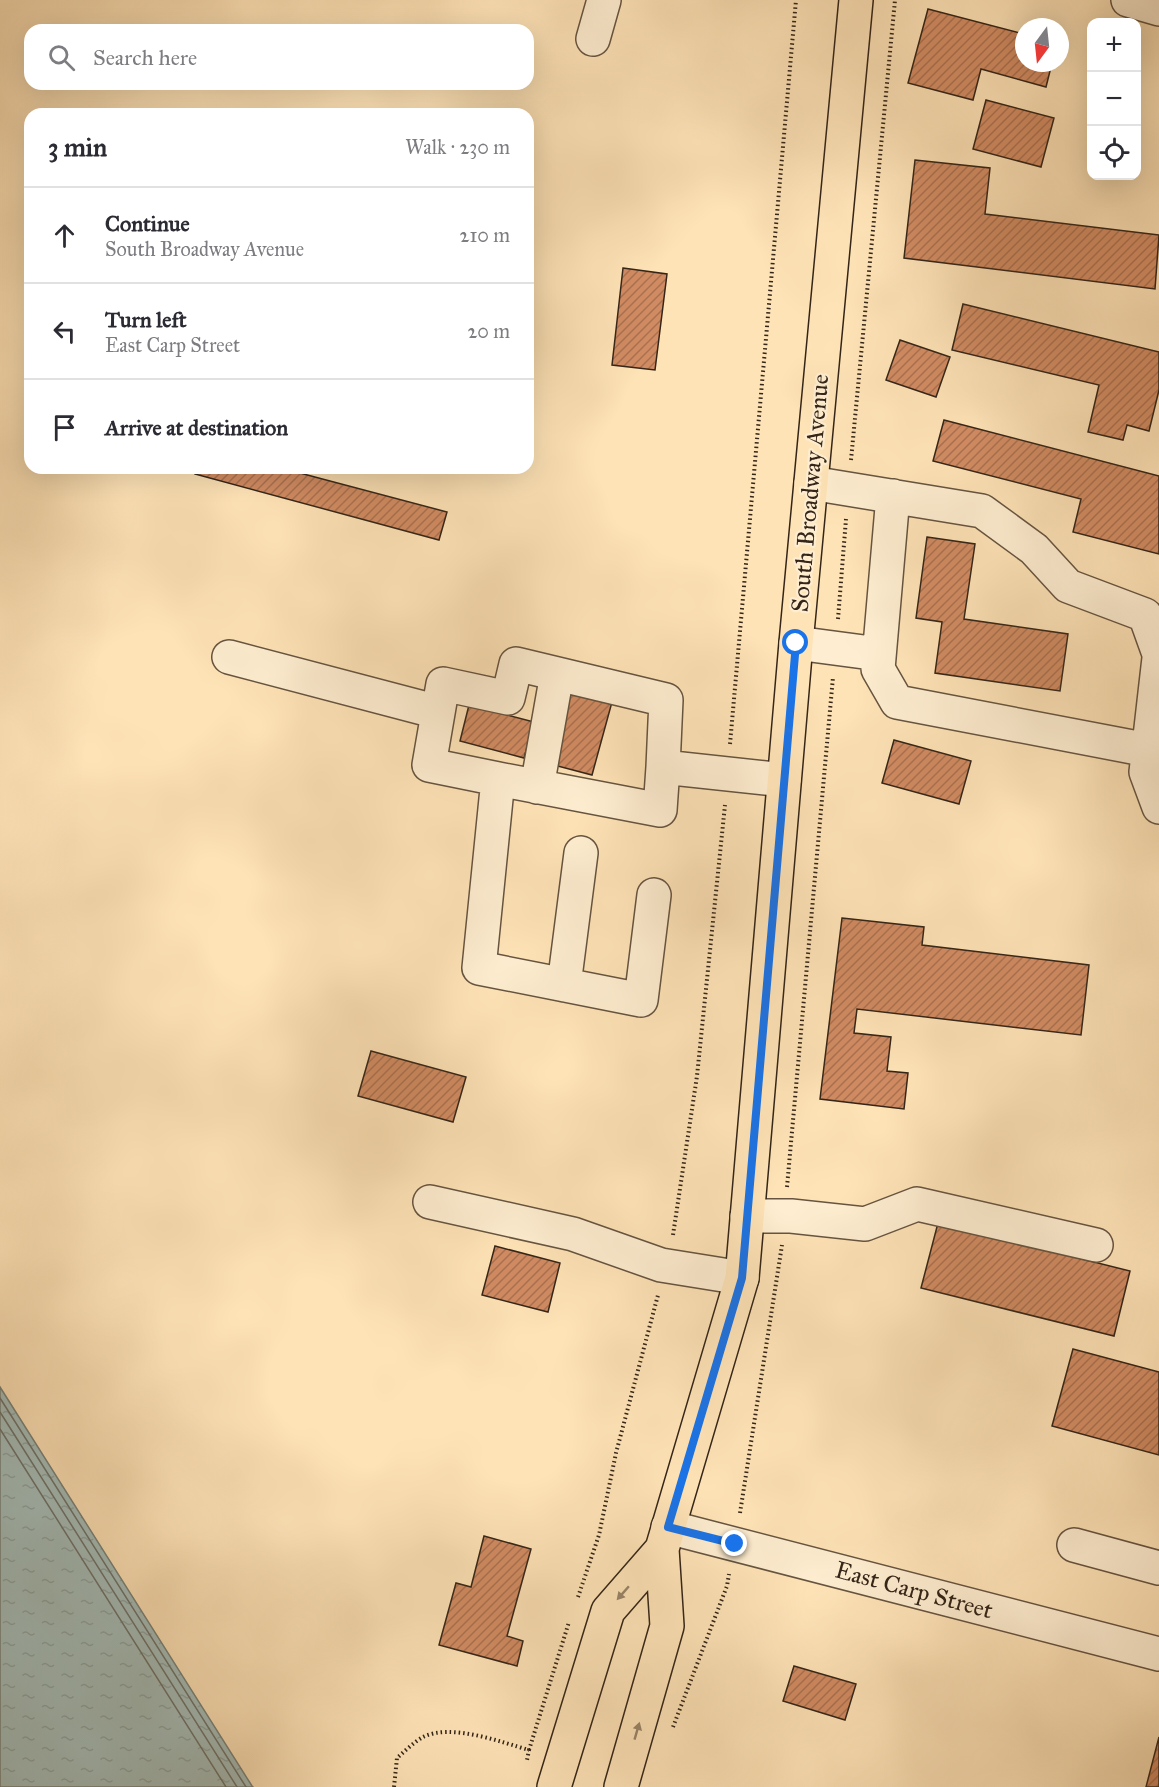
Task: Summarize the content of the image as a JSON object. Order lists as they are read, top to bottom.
{
  "streets": {
    "main road": ["South Broadway Avenue"],
    "street": ["East Carp Street"]
  },
  "crossings": [
    ["South Broadway Avenue", "East Carp Street"]
  ],
  "north": "bottom",
  "page": {
    "map_buttons": ["+", "−"],
    "search": "Search here",
    "heading": ["3 min", "Walk · 230 m"],
    "list": [
      ["Continue", "South Broadway Avenue", "210 m"],
      ["Turn left", "East Carp Street", "20 m"],
      "Arrive at destination"
    ]
  }
}
